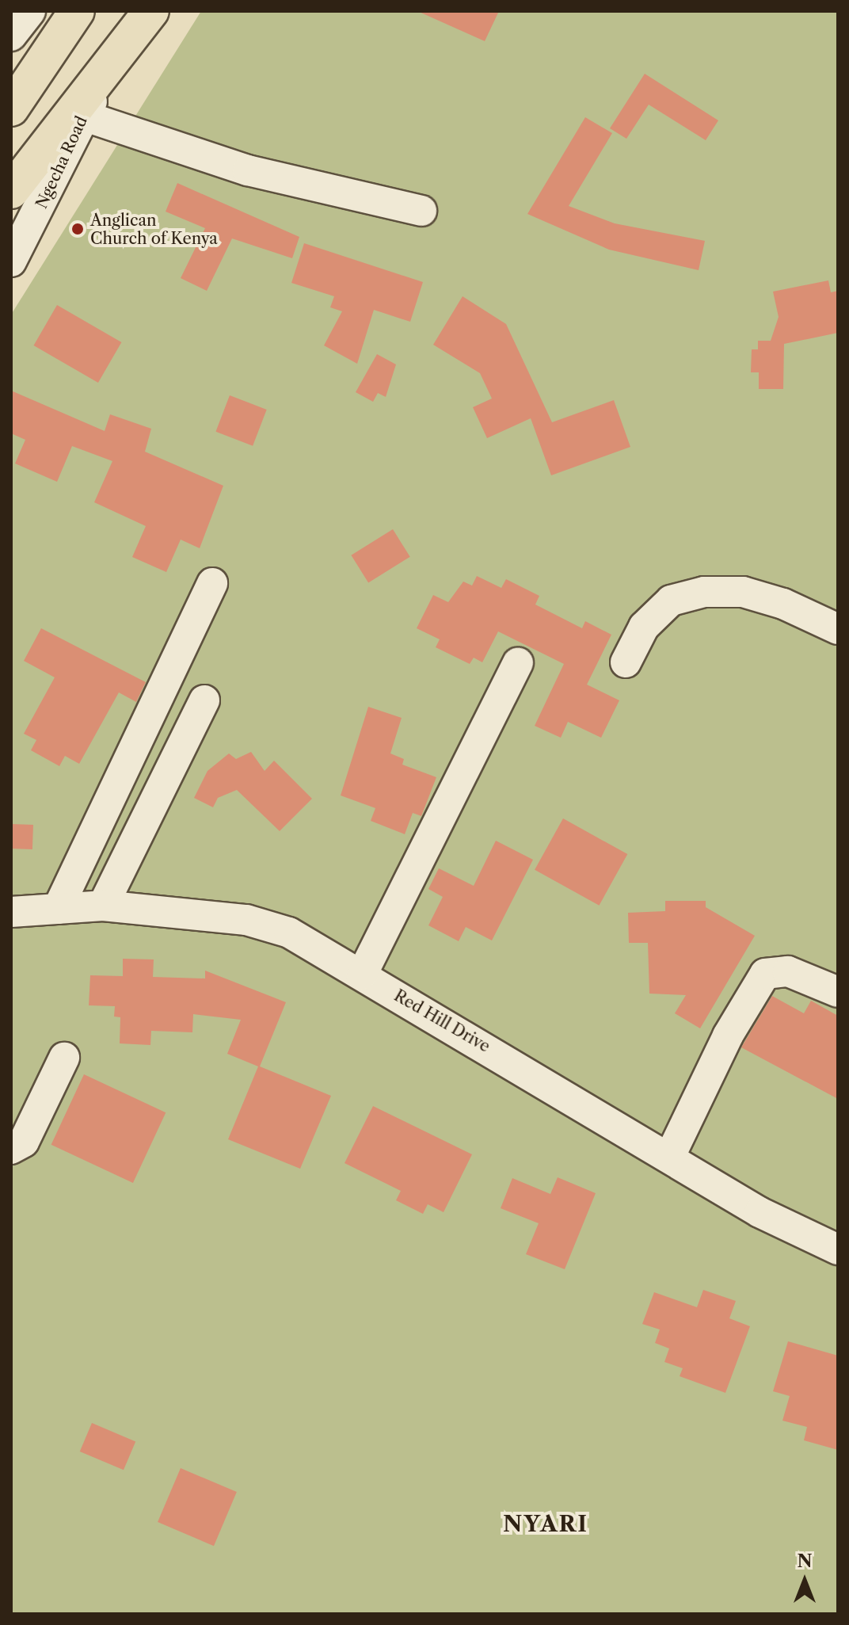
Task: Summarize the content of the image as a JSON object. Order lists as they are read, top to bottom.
{
  "streets": {
    "street": ["Ngecha Road", "Red Hill Drive"]
  },
  "districts": ["NYARI"],
  "places": ["Anglican Church of Kenya"],
  "north": "top"
}
